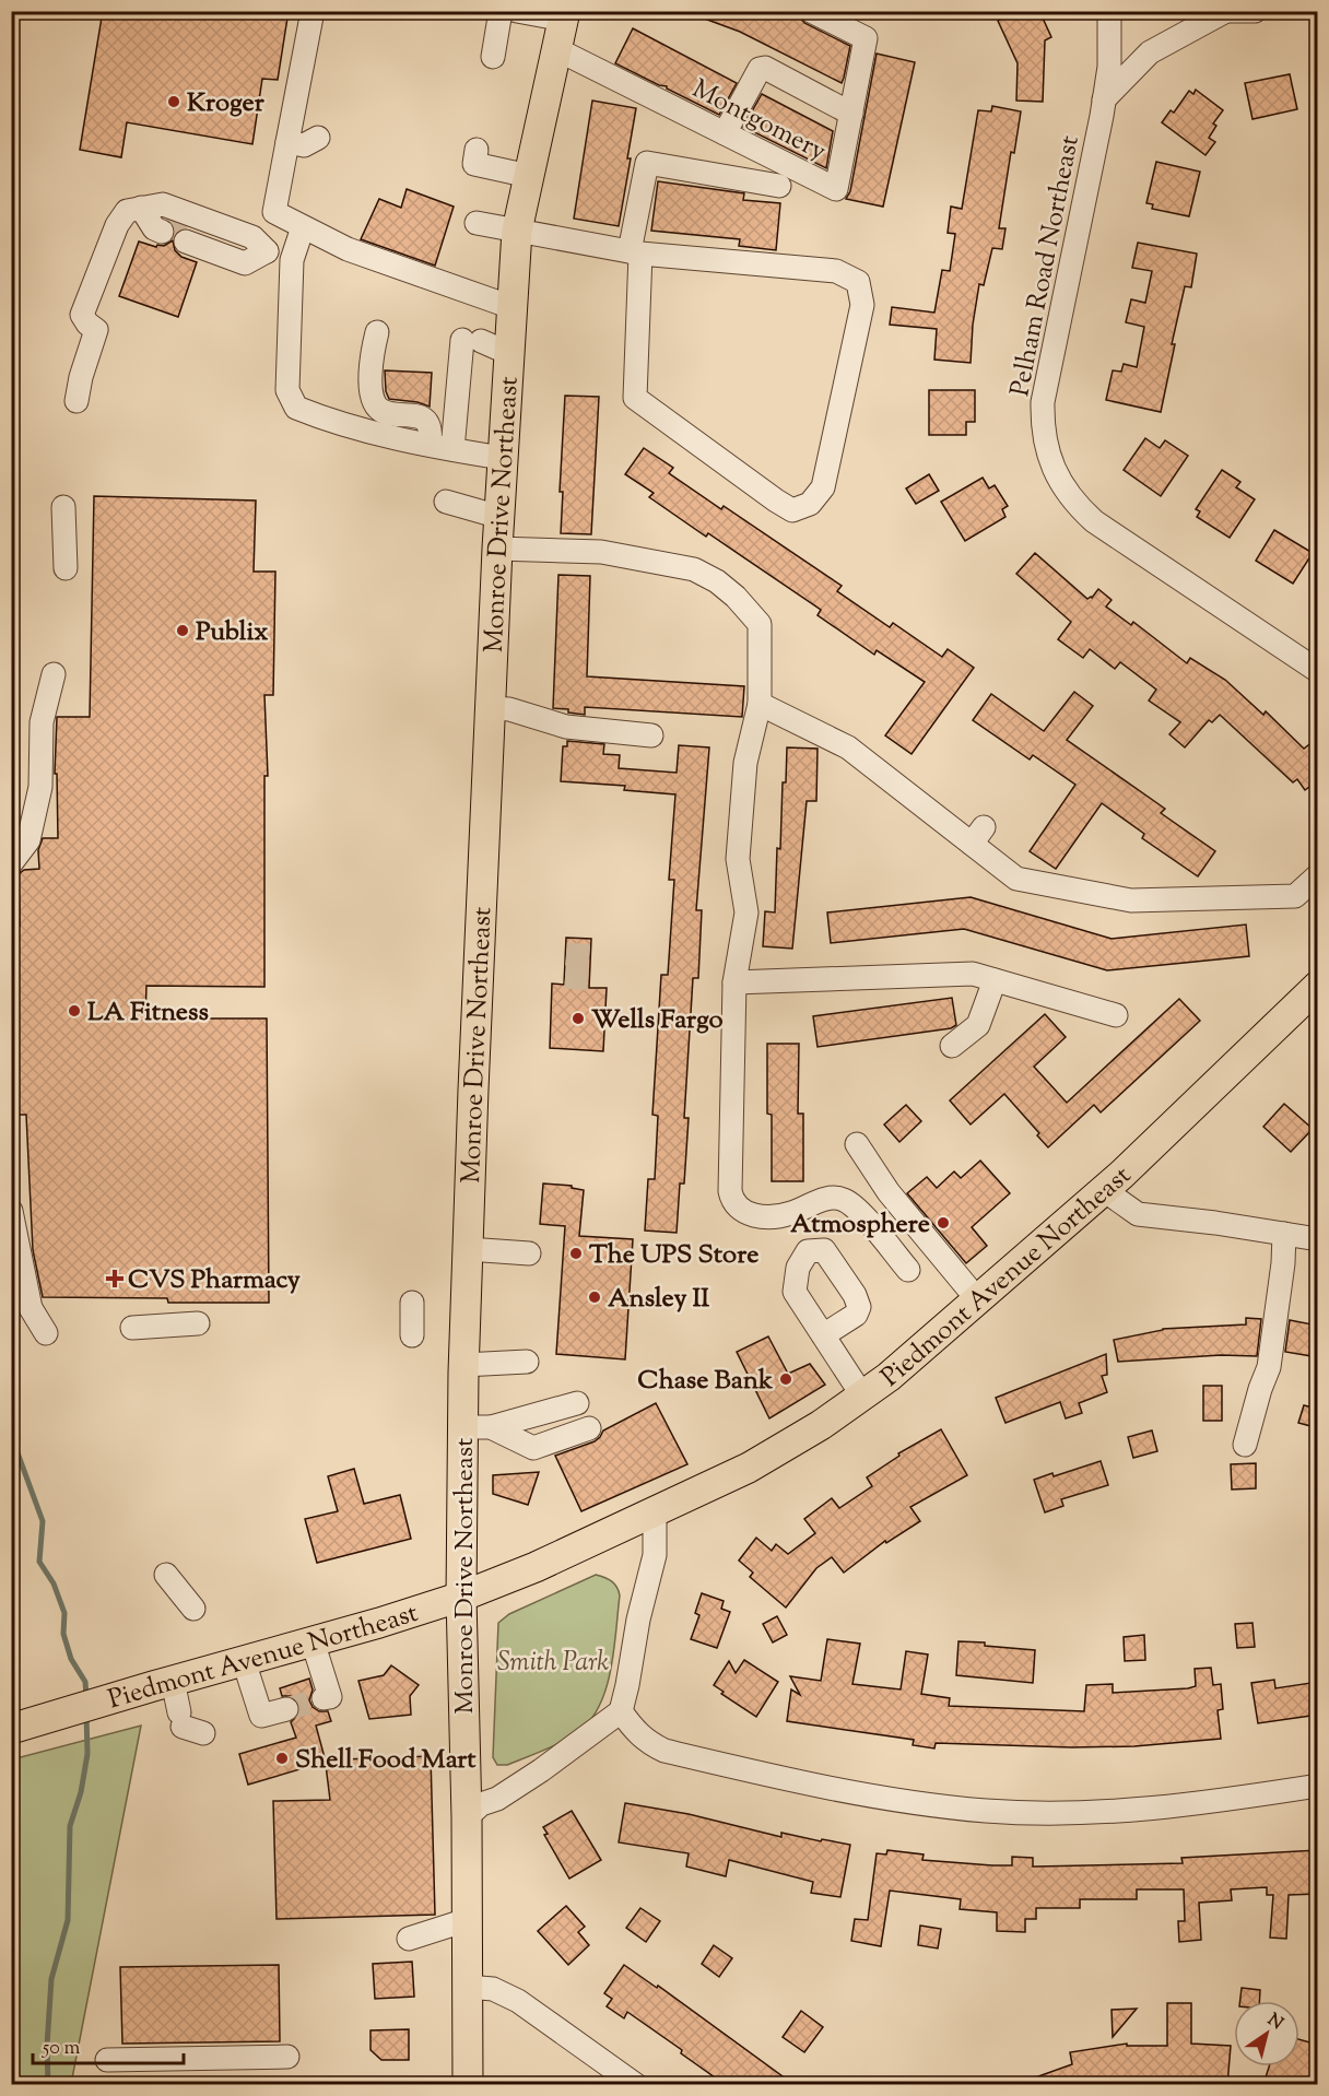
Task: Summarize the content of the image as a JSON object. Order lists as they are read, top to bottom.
{
  "streets": {
    "main road": ["Monroe Drive Northeast", "Piedmont Avenue Northeast"],
    "street": ["Montgomery", "Pelham Road Northeast"]
  },
  "crossings": [
    ["Montgomery", "Monroe Drive Northeast"],
    ["Monroe Drive Northeast", "Piedmont Avenue Northeast"]
  ],
  "parks": ["Smith Park"],
  "places": {
    "other": [
      "Kroger",
      "Publix",
      "LA Fitness",
      "Wells Fargo",
      "Atmosphere",
      "The UPS Store",
      "Ansley II",
      "Chase Bank",
      "Shell Food Mart"
    ],
    "health": ["CVS Pharmacy"]
  },
  "scale_bar": "50 m",
  "north": "top right"
}
